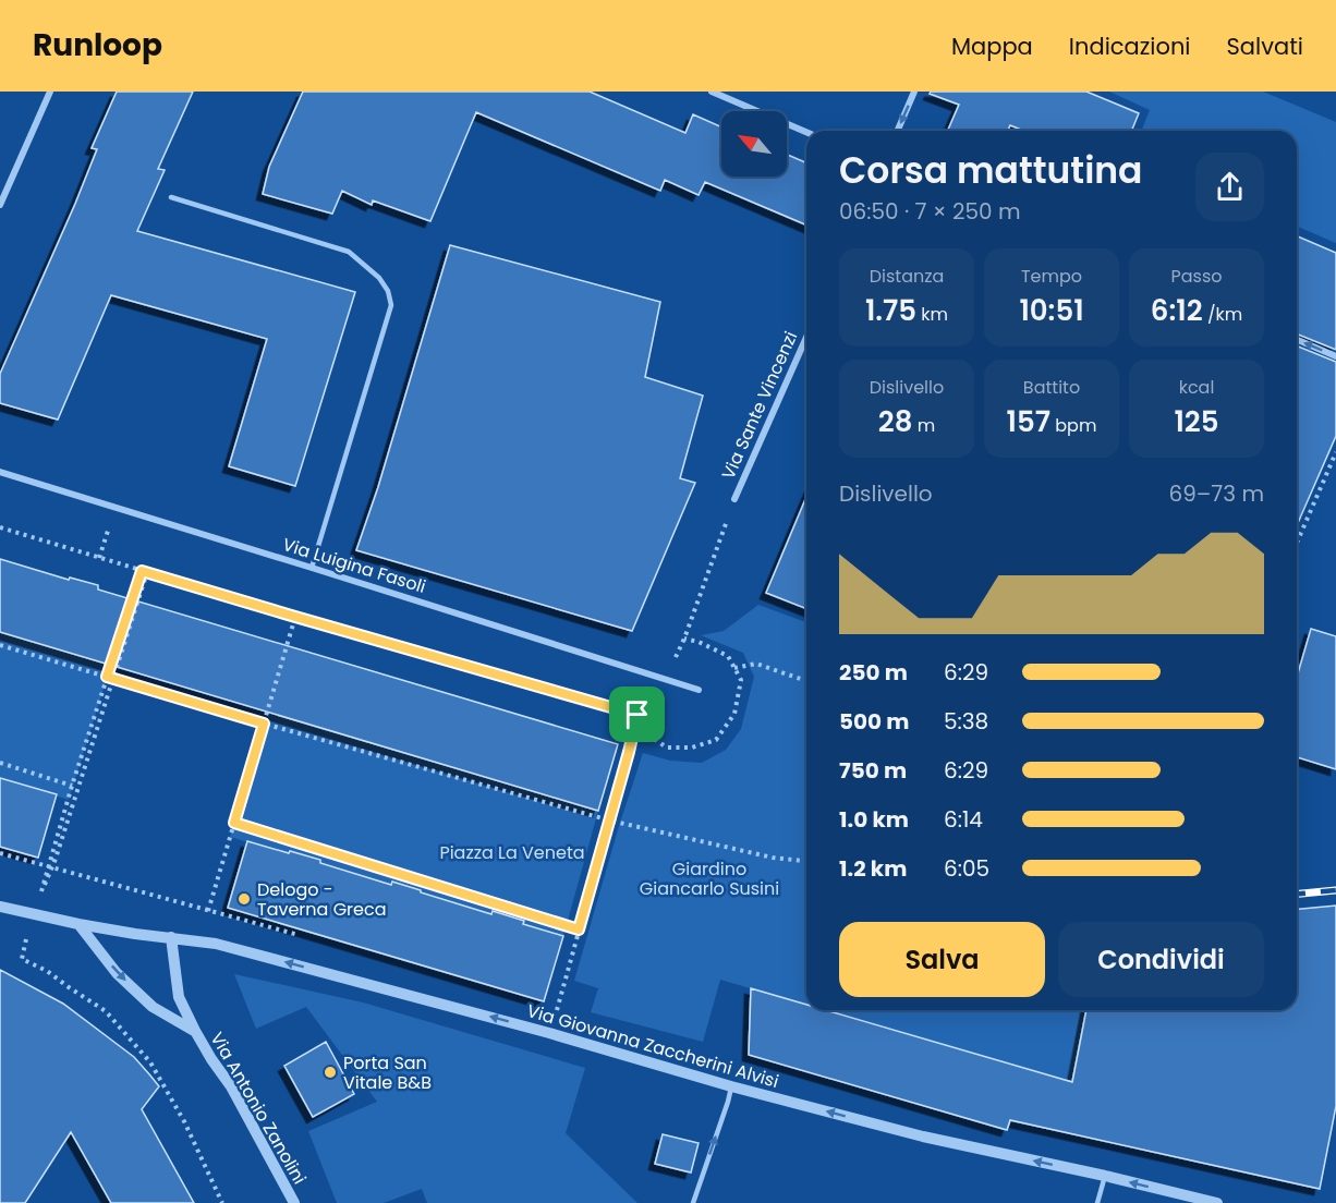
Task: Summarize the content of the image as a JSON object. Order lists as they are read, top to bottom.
{
  "streets": {
    "street": [
      "Via Sante Vincenzi",
      "Via Luigina Fasoli",
      "Via Giovanna Zaccherini Alvisi",
      "Via Antonio Zanolini"
    ]
  },
  "crossings": [
    ["Via Giovanna Zaccherini Alvisi", "Via Antonio Zanolini"]
  ],
  "one_way": ["Via Giovanna Zaccherini Alvisi"],
  "parks": ["Piazza La Veneta", "Giardino Giancarlo Susini"],
  "places": ["Delogo - Taverna Greca", "Porta San Vitale B&B"],
  "north": "top left",
  "page": {
    "header": "Runloop",
    "nav": ["Mappa", "Indicazioni", "Salvati"],
    "heading": ["Corsa mattutina", "06:50 · 7 × 250 m"],
    "stats": [
      ["Distanza", "1.75 km"],
      ["Tempo", "10:51"],
      ["Passo", "6:12 /km"],
      ["Dislivello", "28 m"],
      ["Battito", "157 bpm"],
      ["kcal", "125"]
    ],
    "chart": ["Dislivello", "69–73 m"],
    "list": [
      {
        "name": "250 m",
        "note": "6:29"
      },
      {
        "name": "500 m",
        "note": "5:38"
      },
      {
        "name": "750 m",
        "note": "6:29"
      },
      {
        "name": "1.0 km",
        "note": "6:14"
      },
      {
        "name": "1.2 km",
        "note": "6:05"
      }
    ],
    "buttons": ["Salva", "Condividi"]
  }
}
